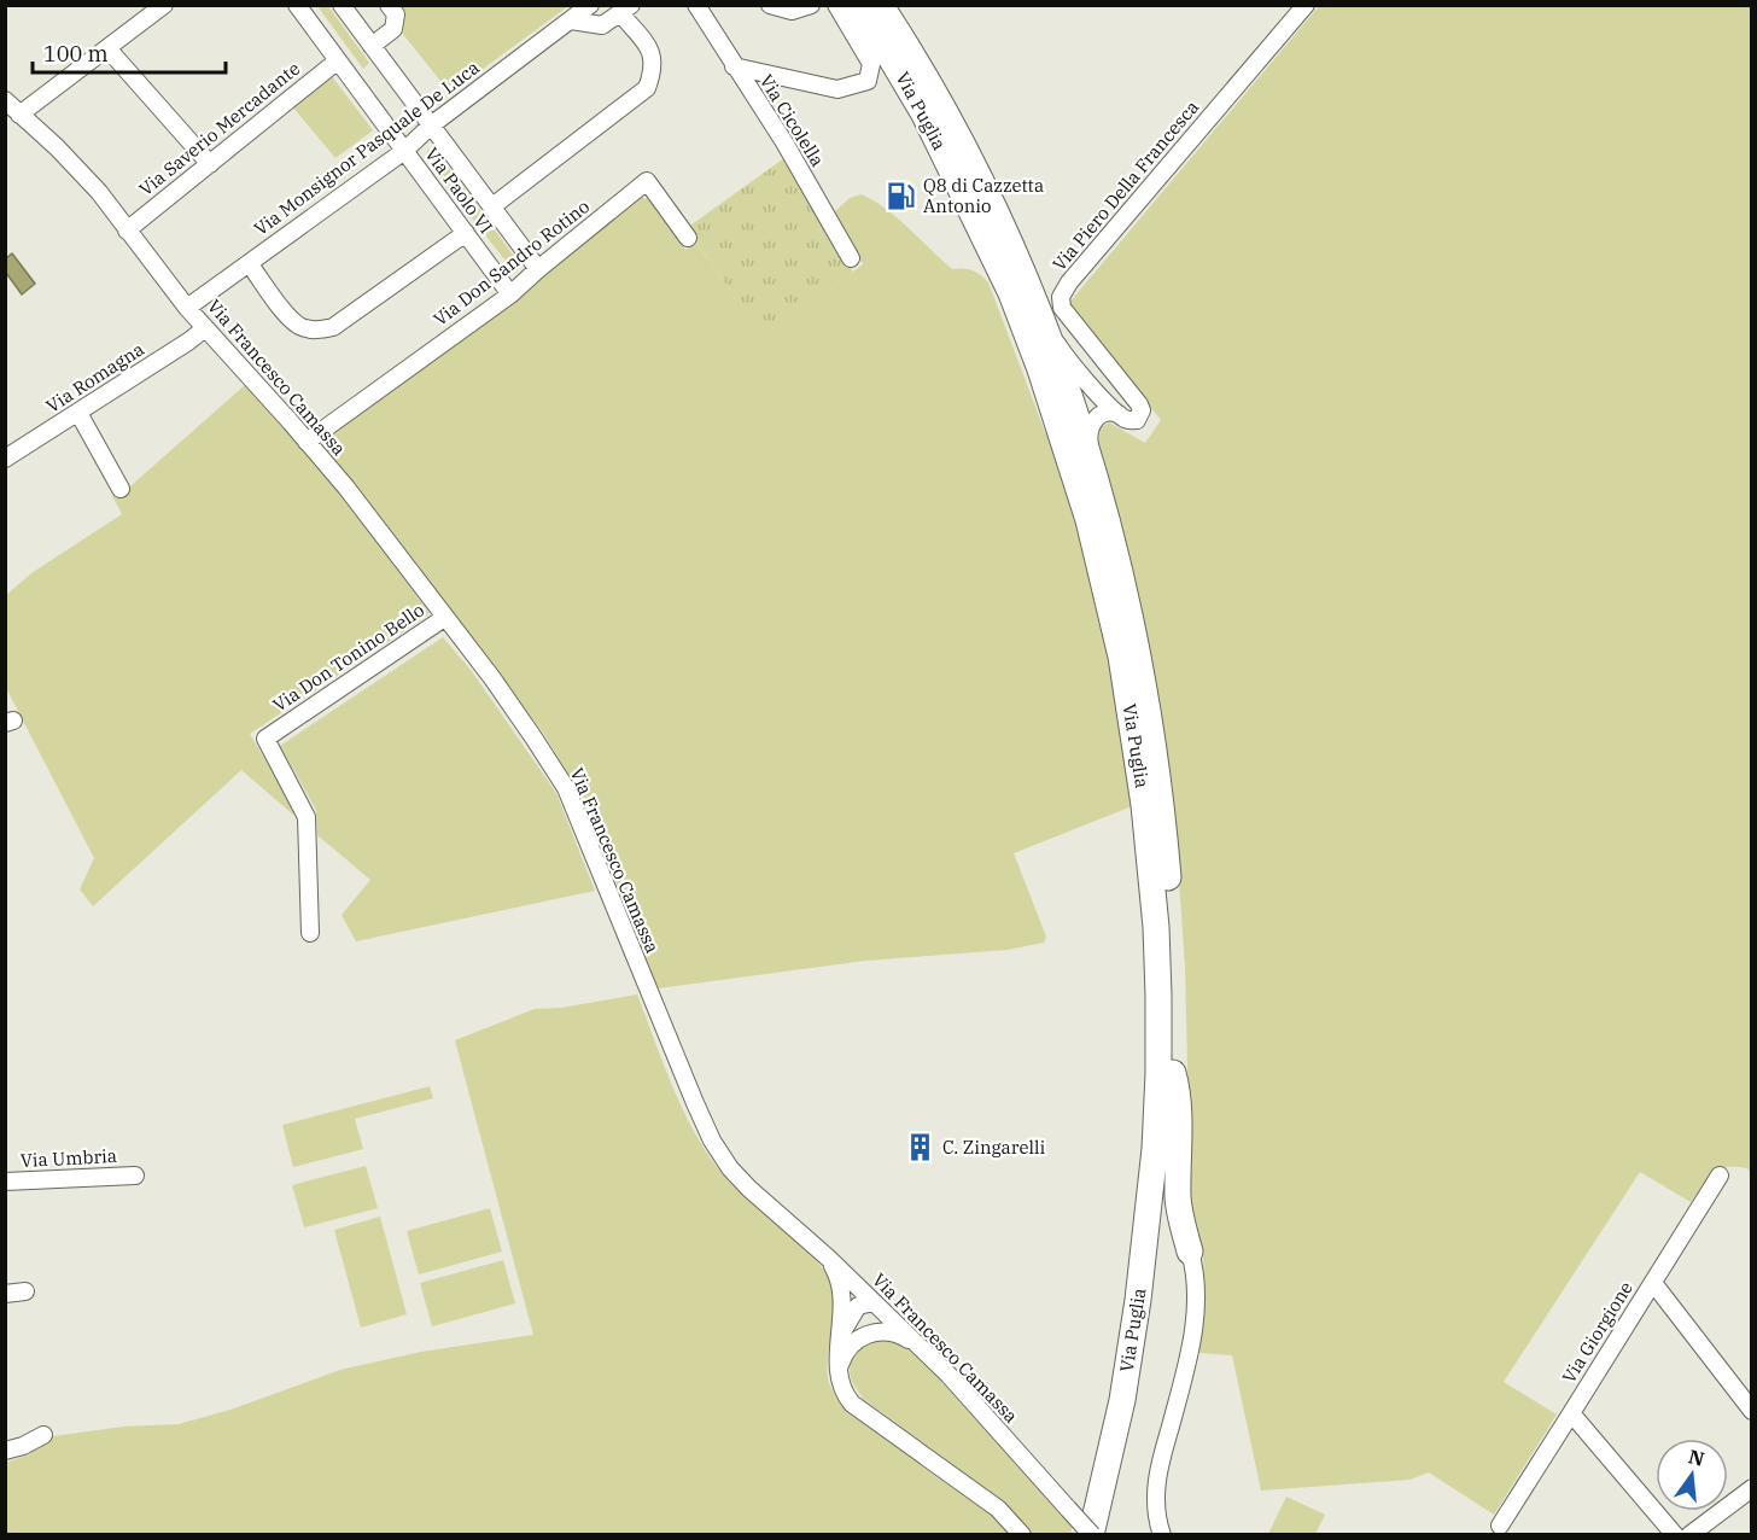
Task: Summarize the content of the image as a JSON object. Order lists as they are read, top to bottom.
{
  "streets": {
    "highway": ["Via Puglia"],
    "street": [
      "Via Cicolella",
      "Via Saverio Mercadante",
      "Via Monsignor Pasquale De Luca",
      "Via Piero Della Francesca",
      "Via Paolo VI",
      "Via Don Sandro Rotino",
      "Via Romagna",
      "Via Francesco Camassa",
      "Via Don Tonino Bello",
      "Via Umbria",
      "Via Giorgione"
    ]
  },
  "crossings": [
    ["Via Puglia", "Via Piero Della Francesca"],
    ["Via Puglia", "Via Francesco Camassa"],
    ["Via Saverio Mercadante", "Via Paolo VI"],
    ["Via Saverio Mercadante", "Via Francesco Camassa"],
    ["Via Monsignor Pasquale De Luca", "Via Paolo VI"],
    ["Via Monsignor Pasquale De Luca", "Via Francesco Camassa"],
    ["Via Paolo VI", "Via Don Sandro Rotino"],
    ["Via Don Sandro Rotino", "Via Francesco Camassa"],
    ["Via Romagna", "Via Francesco Camassa"],
    ["Via Francesco Camassa", "Via Don Tonino Bello"]
  ],
  "places": {
    "fuel station": ["Q8 di Cazzetta Antonio"],
    "building": ["C. Zingarelli"]
  },
  "scale_bar": "100 m",
  "north": "top"
}
